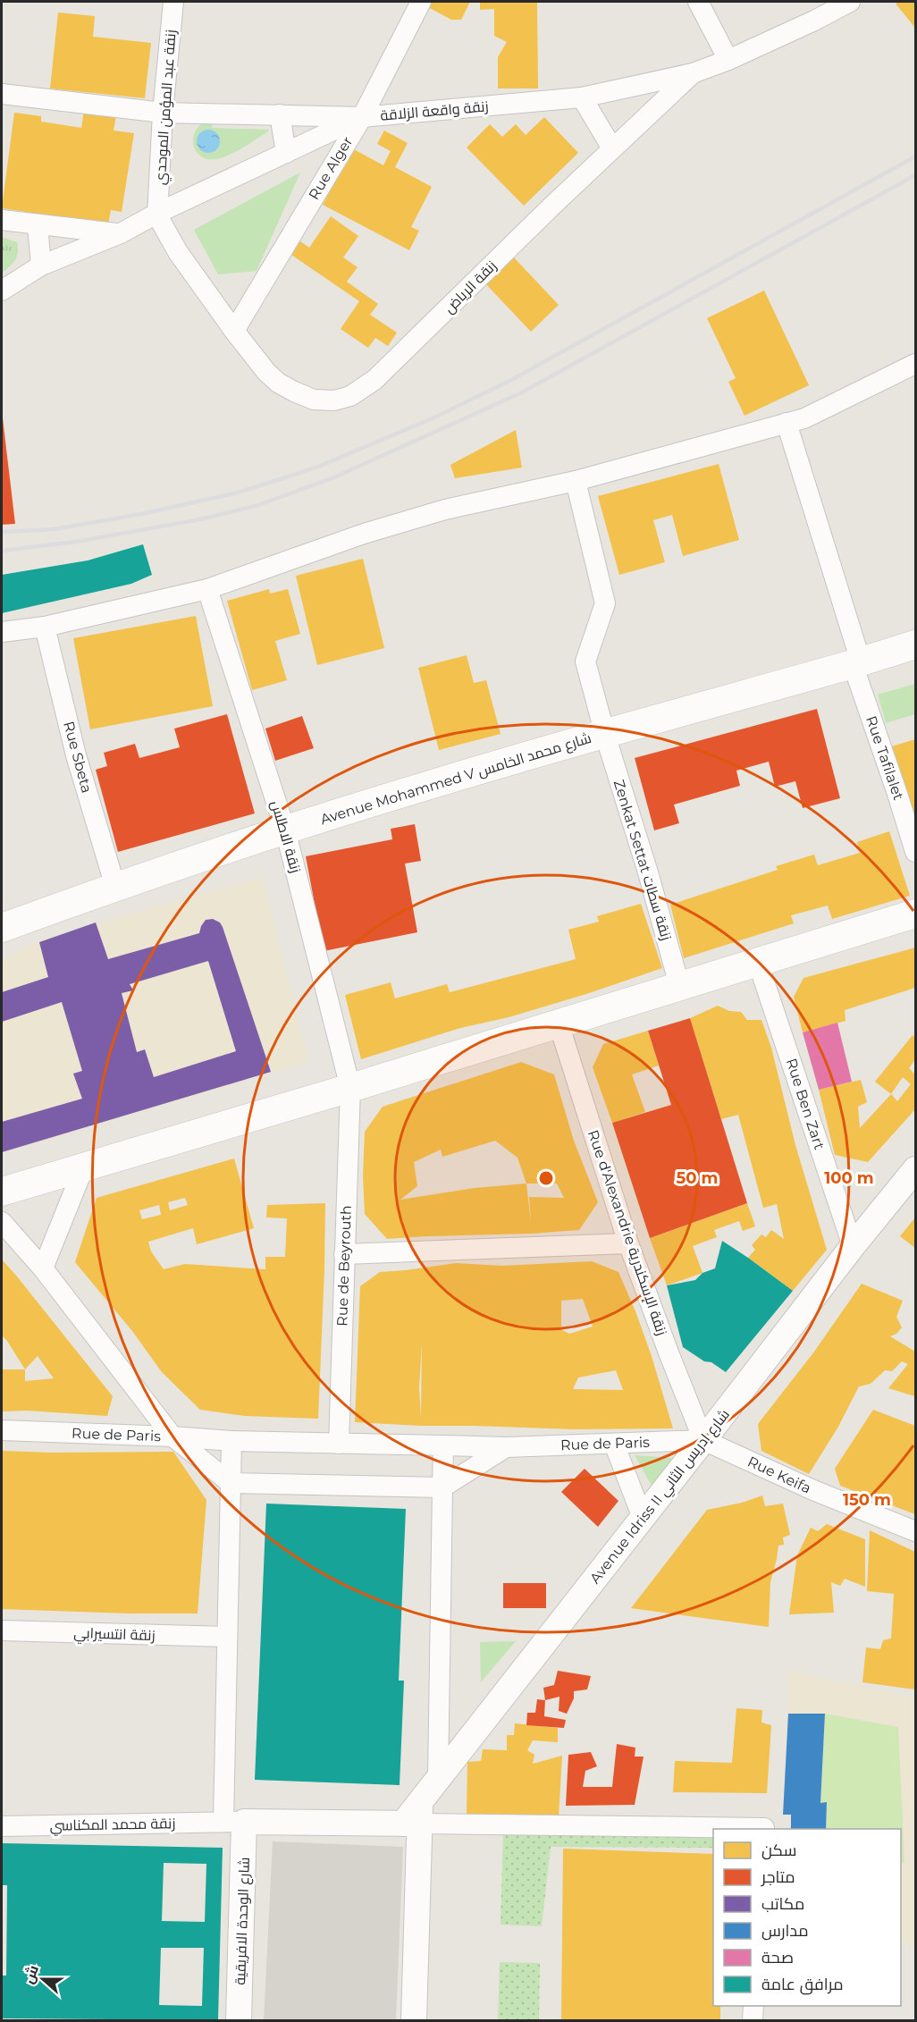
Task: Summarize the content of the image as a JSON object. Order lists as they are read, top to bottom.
{
  "streets": {
    "main road": ["Avenue Mohammed V شارع محمد الخامس"],
    "street": [
      "زنقة عبد المؤمن الموحدي",
      "زنقة واقعة الزلاقة",
      "Rue Alger",
      "زنقة الرياض",
      "Rue Sbeta",
      "Rue Tafilalet",
      "زنقة الاطلس",
      "Zenkat Settat زنقة سطات",
      "Rue Ben Zart",
      "Rue d'Alexandrie زنقة الإسكندرية",
      "Rue de Beyrouth",
      "Rue de Paris",
      "Rue Keifa",
      "Avenue Idriss II شارع إدريس الثاني",
      "زنقة انتسيرابي",
      "زنقة محمد المكناسي",
      "شارع الوحدة الافريقية"
    ]
  },
  "crossings": [
    ["زنقة عبد المؤمن الموحدي", "زنقة واقعة الزلاقة"],
    ["زنقة واقعة الزلاقة", "Rue Alger"],
    ["زنقة واقعة الزلاقة", "زنقة الرياض"],
    ["Rue Alger", "زنقة الرياض"],
    ["Rue Sbeta", "Avenue Mohammed V شارع محمد الخامس"],
    ["Rue Tafilalet", "Avenue Mohammed V شارع محمد الخامس"],
    ["Avenue Mohammed V شارع محمد الخامس", "زنقة الاطلس"],
    ["Avenue Mohammed V شارع محمد الخامس", "Zenkat Settat زنقة سطات"],
    ["زنقة الاطلس", "Rue de Beyrouth"],
    ["Rue Ben Zart", "Avenue Idriss II شارع إدريس الثاني"],
    ["Rue d'Alexandrie زنقة الإسكندرية", "Rue de Paris"],
    ["Rue d'Alexandrie زنقة الإسكندرية", "Rue Keifa"],
    ["Rue d'Alexandrie زنقة الإسكندرية", "Avenue Idriss II شارع إدريس الثاني"],
    ["Rue de Beyrouth", "Rue de Paris"],
    ["Rue de Paris", "Rue Keifa"],
    ["Rue de Paris", "Avenue Idriss II شارع إدريس الثاني"],
    ["Rue Keifa", "Avenue Idriss II شارع إدريس الثاني"],
    ["زنقة محمد المكناسي", "شارع الوحدة الافريقية"]
  ],
  "legend": [
    "سكن",
    "متاجر",
    "مكاتب",
    "مدارس",
    "صحة",
    "مرافق عامة"
  ],
  "north": "left",
  "rings": ["50 m", "100 m", "150 m"]
}
